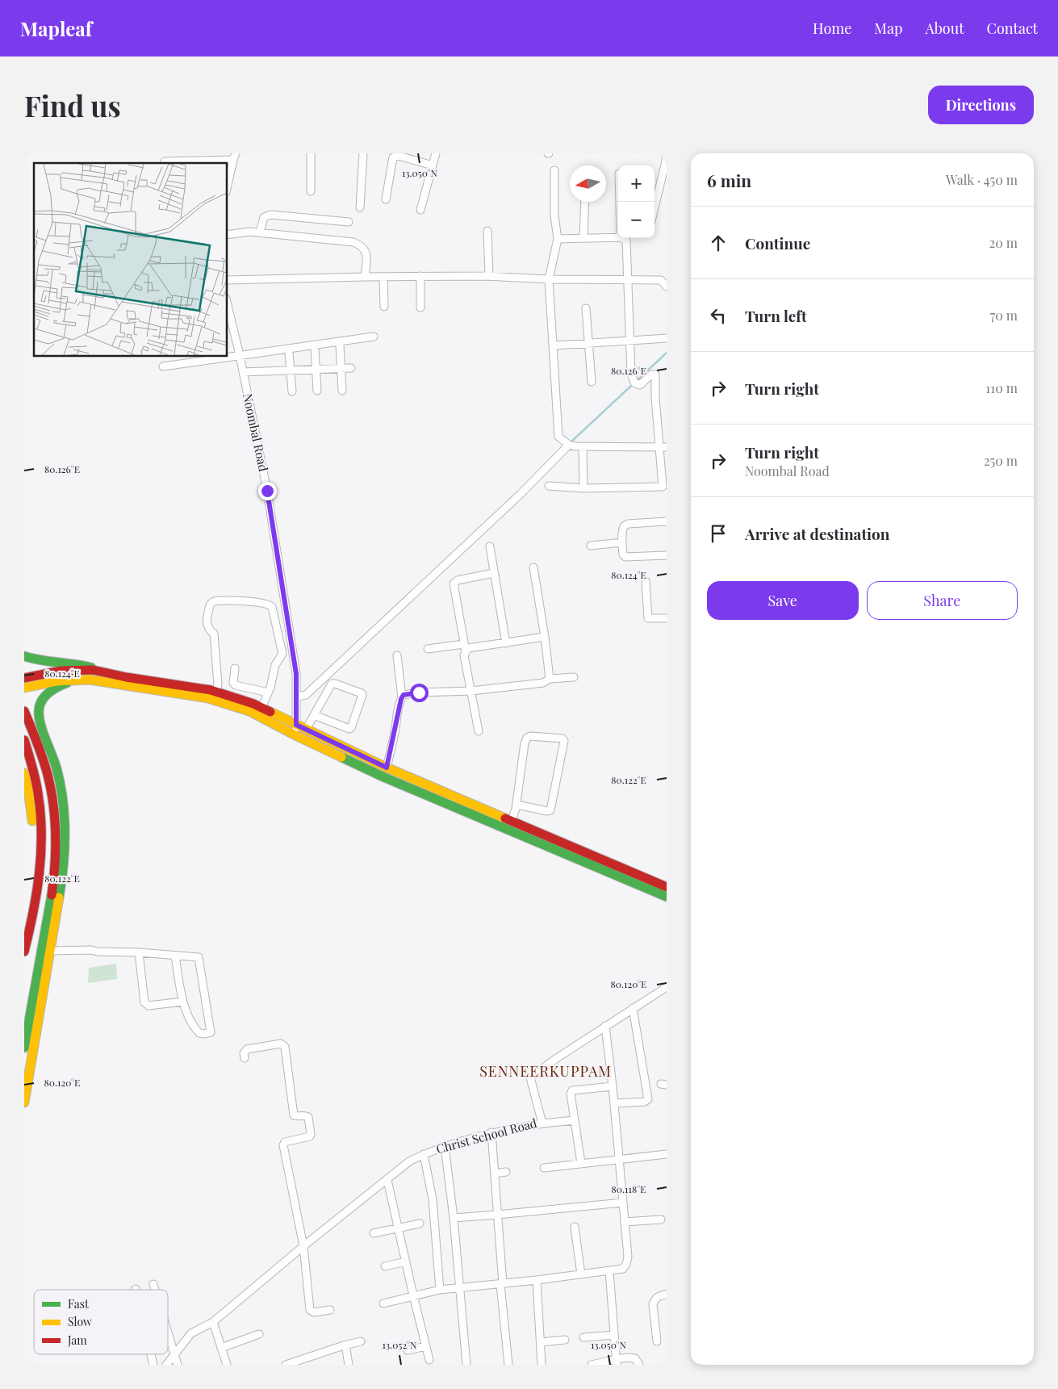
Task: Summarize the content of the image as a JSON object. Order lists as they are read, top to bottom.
{
  "streets": {
    "street": ["Noombal Road", "Christ School Road"]
  },
  "districts": ["SENNEERKUPPAM"],
  "legend": ["Fast", "Slow", "Jam"],
  "north": "left",
  "page": {
    "header": "Mapleaf",
    "nav": [
      "Home",
      "Map",
      "About",
      "Contact"
    ],
    "buttons": [
      "Directions",
      ["Save", "Share"]
    ],
    "title": "Find us",
    "heading": ["6 min", "Walk · 450 m"],
    "map_buttons": ["+", "−"],
    "list": [
      ["Continue", "20 m"],
      ["Turn left", "70 m"],
      ["Turn right", "110 m"],
      ["Turn right", "Noombal Road", "250 m"],
      "Arrive at destination"
    ]
  },
  "coordinates": [
    "13.050°N",
    "80.126°E",
    "80.124°E",
    "80.122°E",
    "80.120°E",
    "80.118°E",
    "13.052°N"
  ]
}
